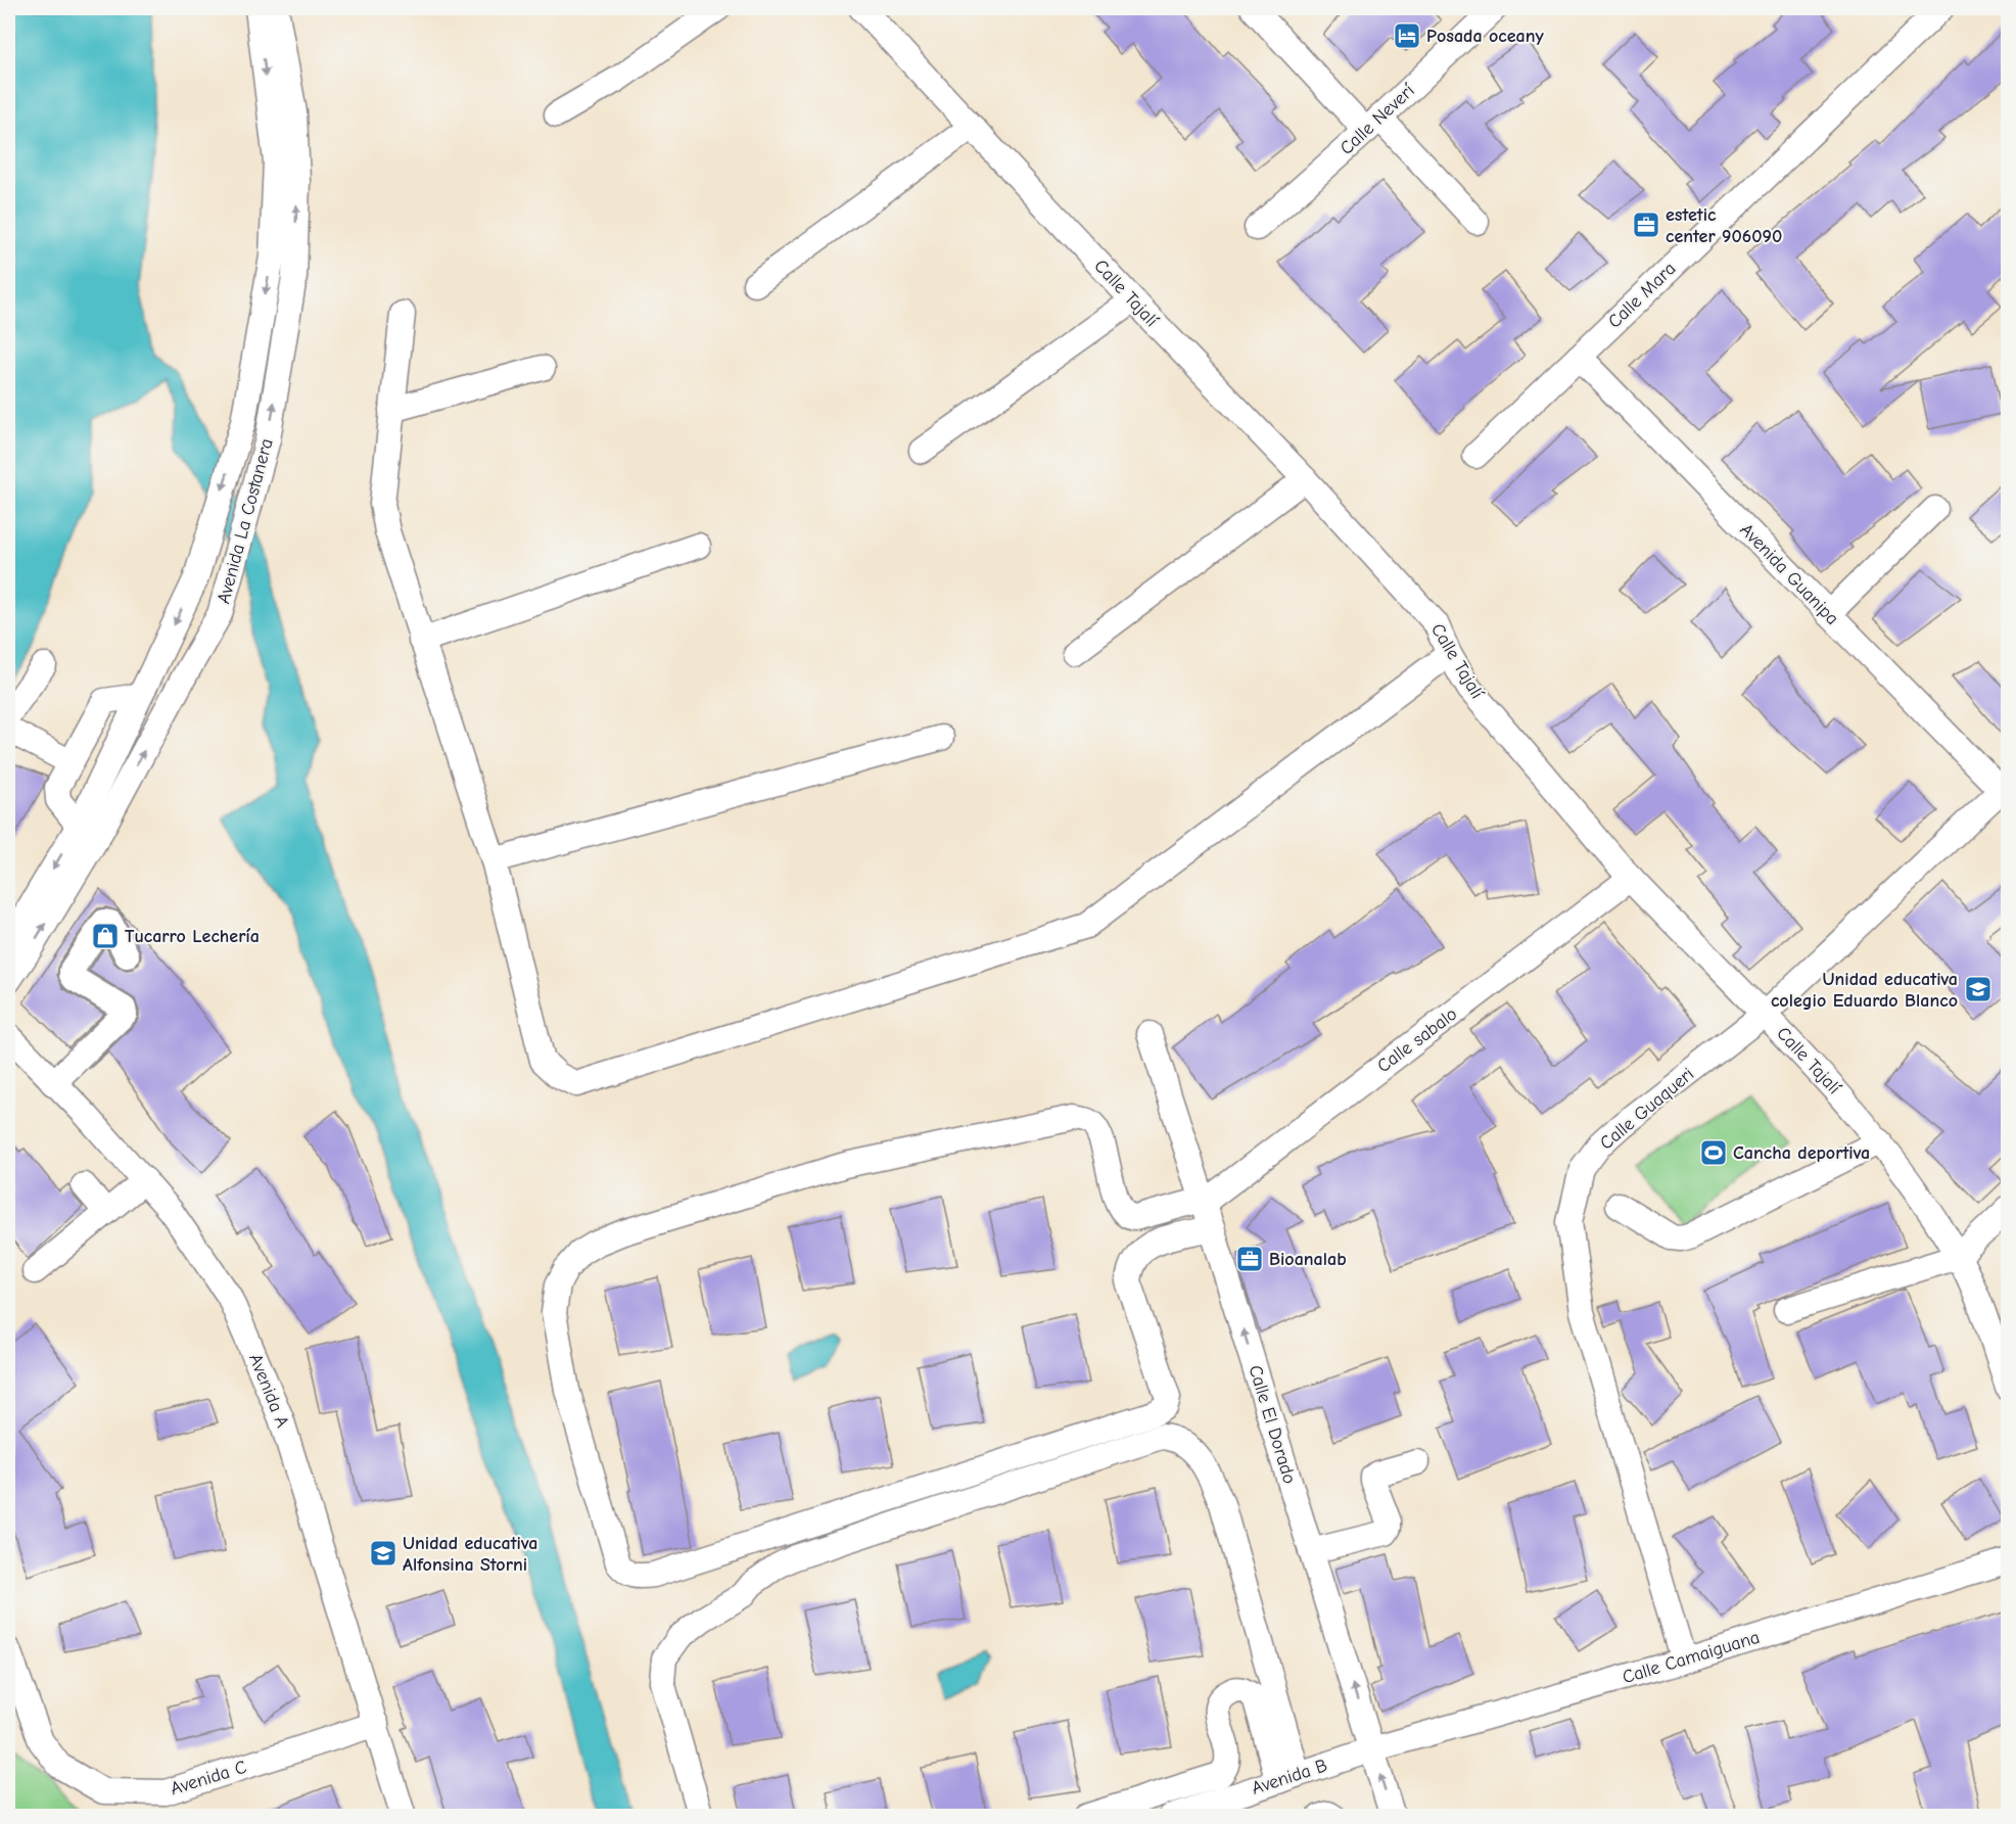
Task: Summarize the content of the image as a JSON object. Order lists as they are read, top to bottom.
{
  "streets": {
    "street": [
      "Calle Neverí",
      "Calle Tajalí",
      "Calle Mara",
      "Avenida La Costanera",
      "Avenida Guanipa",
      "Calle sabalo",
      "Calle Guaqueri",
      "Avenida A",
      "Calle El Dorado",
      "Calle Camaiguana",
      "Avenida B",
      "Avenida C"
    ]
  },
  "crossings": [
    ["Calle Tajalí", "Calle sabalo"],
    ["Calle Tajalí", "Calle Guaqueri"],
    ["Calle Mara", "Avenida Guanipa"],
    ["Avenida Guanipa", "Calle Guaqueri"],
    ["Calle sabalo", "Calle El Dorado"],
    ["Calle Guaqueri", "Calle Camaiguana"],
    ["Avenida A", "Avenida C"],
    ["Calle El Dorado", "Calle Camaiguana"],
    ["Calle El Dorado", "Avenida B"],
    ["Calle Camaiguana", "Avenida B"]
  ],
  "one_way": ["Calle El Dorado"],
  "places": {
    "hotel": ["Posada oceany"],
    "office": ["estetic center 906090", "Bioanalab"],
    "shop": ["Tucarro Lechería"],
    "school or university": ["Unidad educativa colegio Eduardo Blanco", "Unidad educativa Alfonsina Storni"],
    "sports": ["Cancha deportiva"]
  }
}
